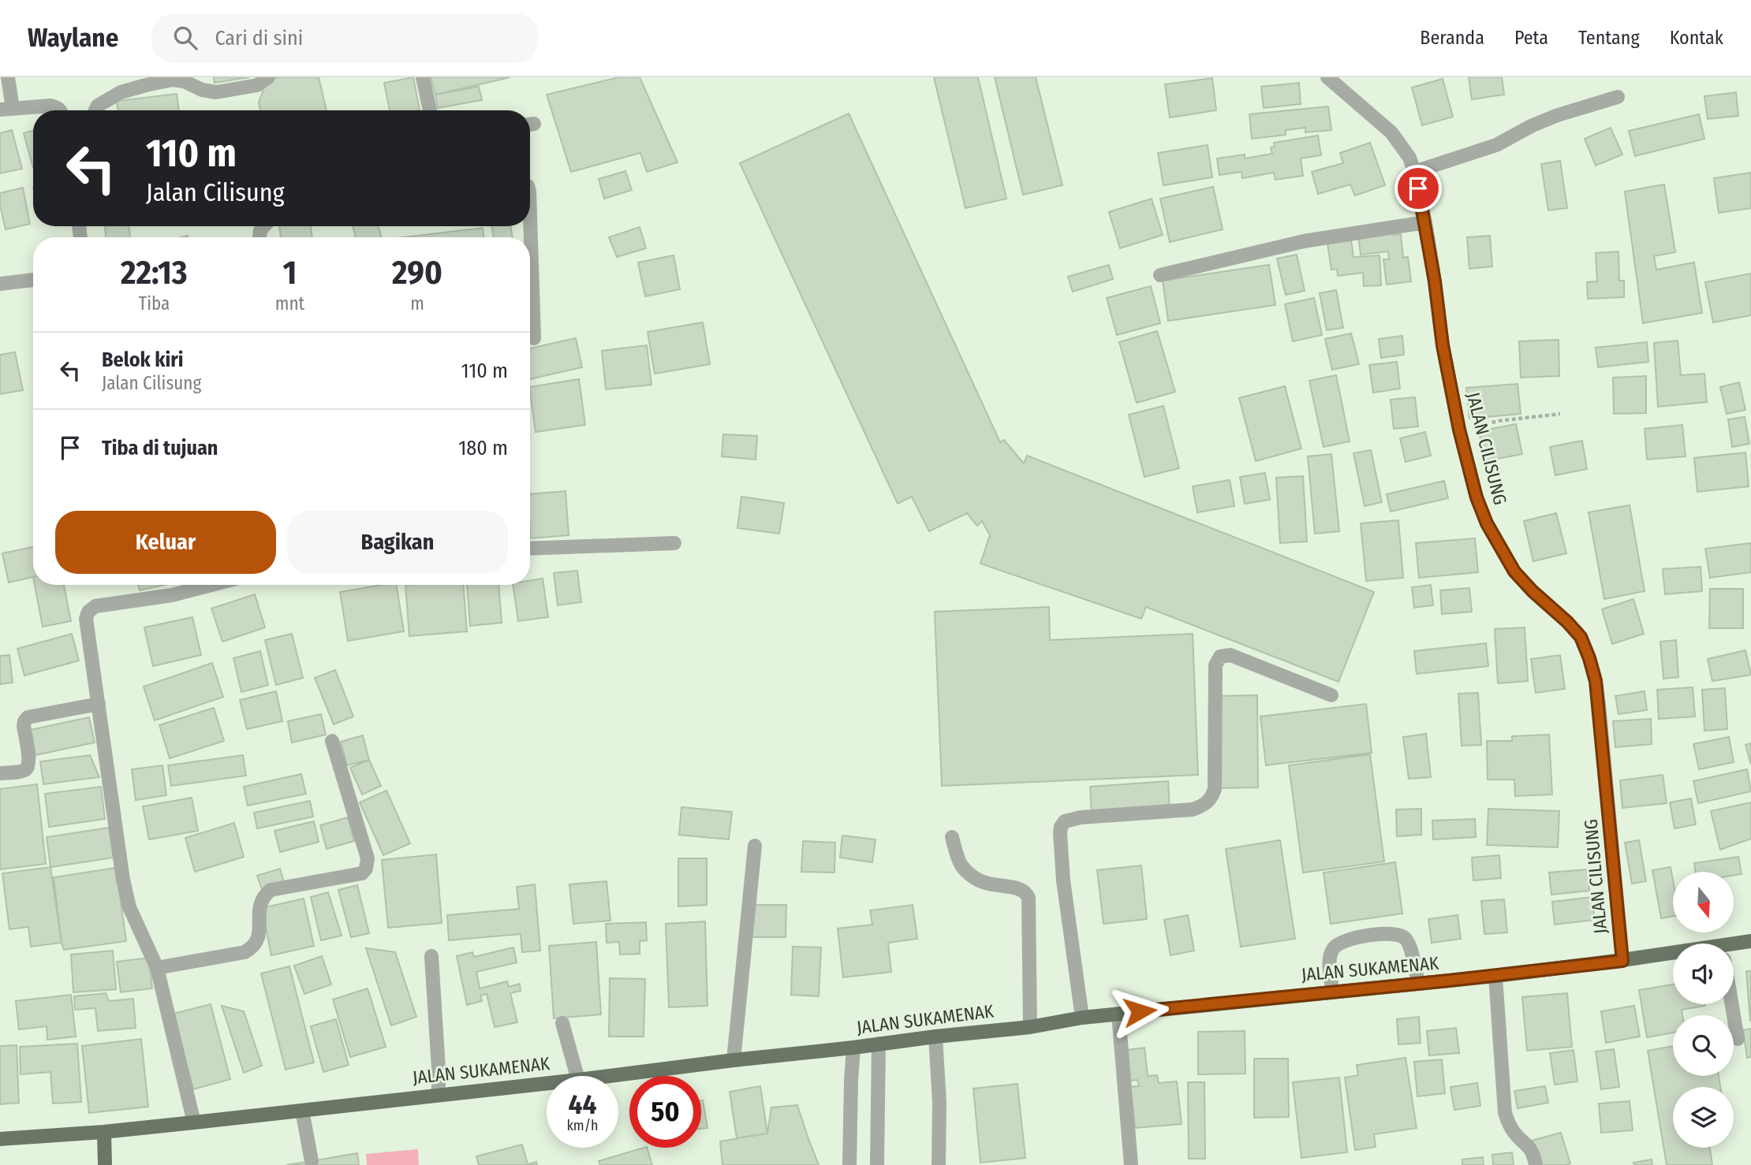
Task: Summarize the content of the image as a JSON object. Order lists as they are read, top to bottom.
{
  "streets": {
    "main road": ["JALAN SUKAMENAK"],
    "street": ["JALAN CILISUNG"]
  },
  "crossings": [
    ["JALAN CILISUNG", "JALAN SUKAMENAK"]
  ],
  "north": "bottom",
  "page": {
    "header": "Waylane",
    "search": "Cari di sini",
    "nav": [
      "Beranda",
      "Peta",
      "Tentang",
      "Kontak"
    ],
    "turn": ["110 m", "Jalan Cilisung"],
    "eta": [
      "22:13",
      "Tiba",
      "1",
      "mnt",
      "290",
      "m"
    ],
    "list": [
      {
        "name": "Belok kiri",
        "note": "Jalan Cilisung",
        "value": "110 m"
      },
      {
        "name": "Tiba di tujuan",
        "value": "180 m"
      }
    ],
    "buttons": ["Keluar", "Bagikan"],
    "speed": "44 km/h",
    "limit": "50"
  }
}
